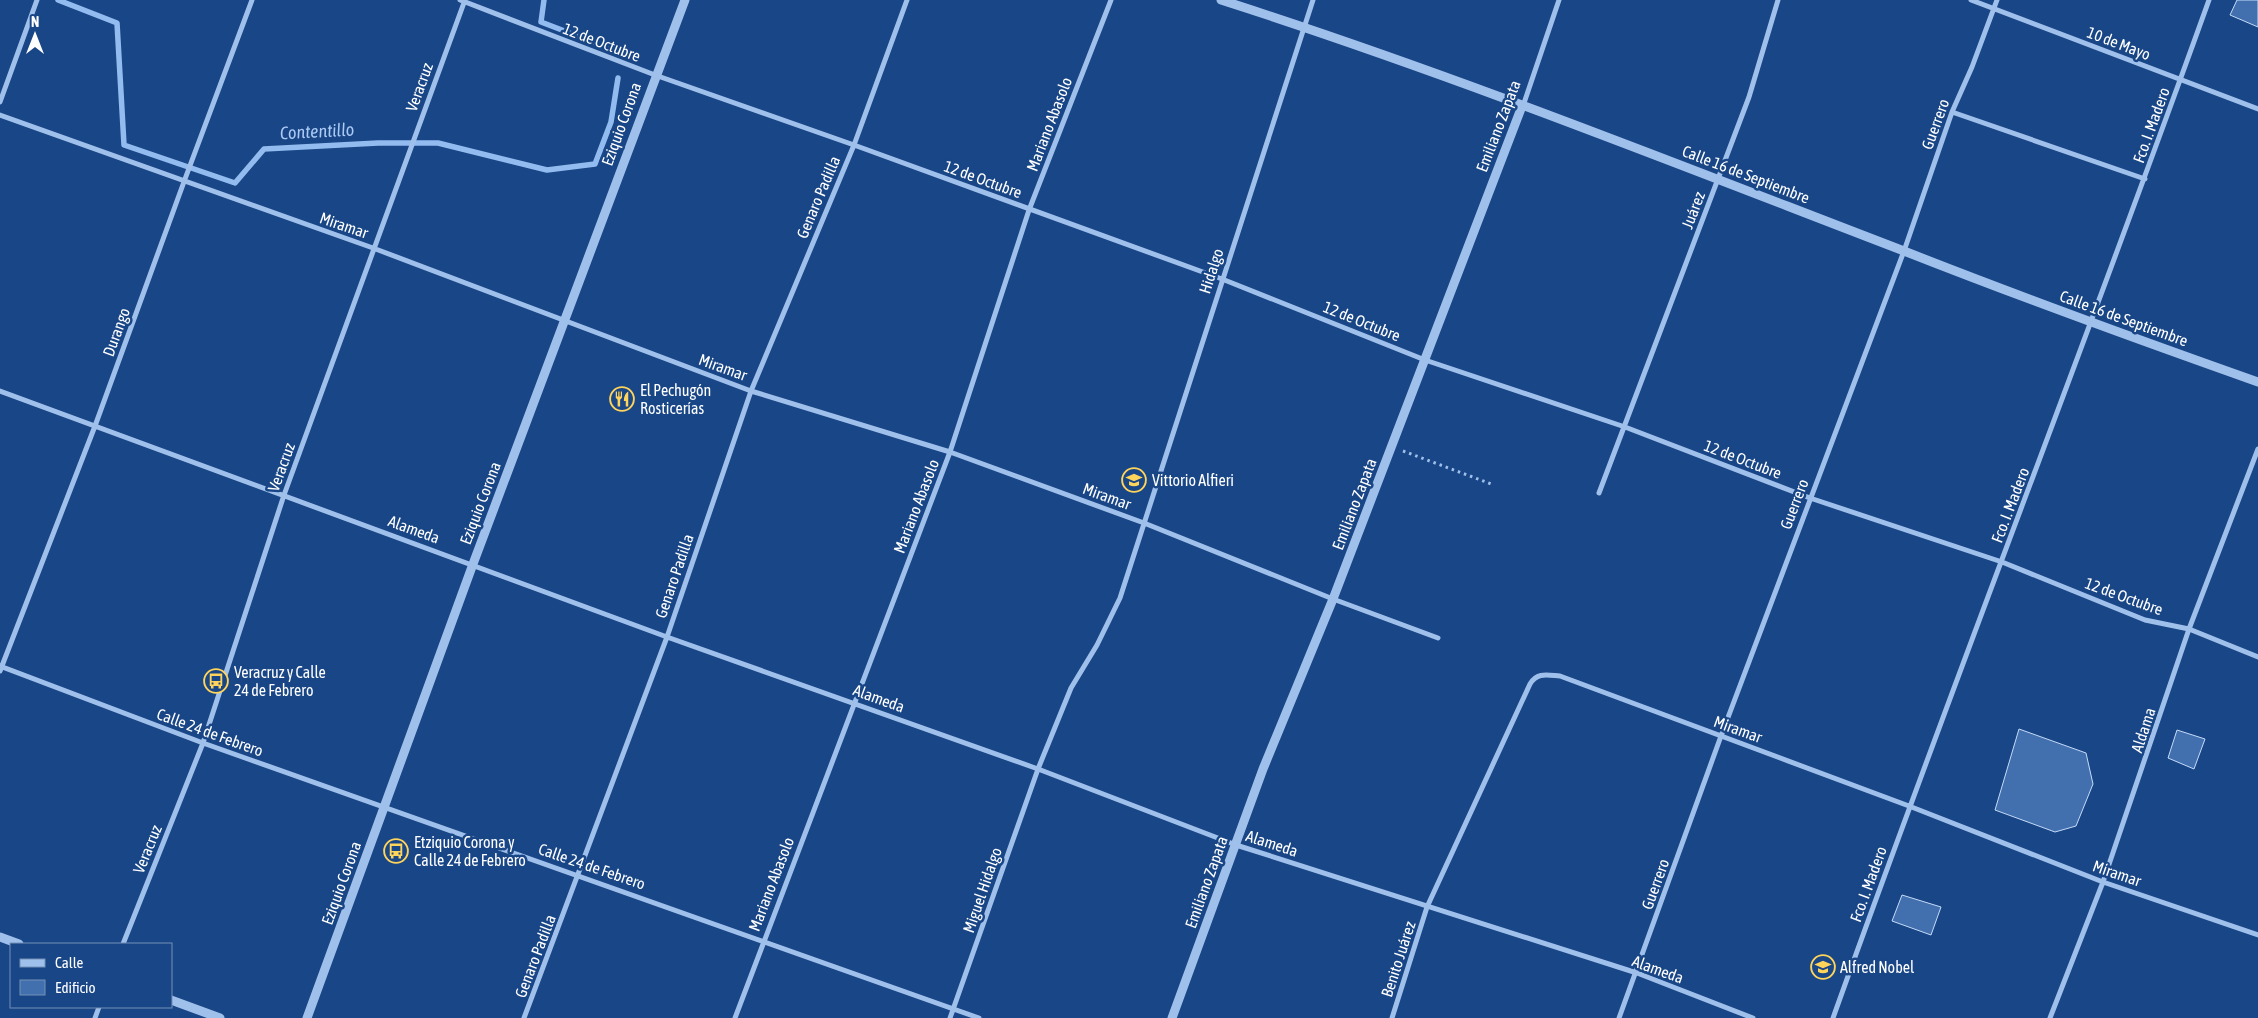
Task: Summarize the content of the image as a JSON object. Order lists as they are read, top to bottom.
{
  "streets": {
    "street": [
      "12 de Octubre",
      "10 de Mayo",
      "Veracruz",
      "Eziquio Corona",
      "Mariano Abasolo",
      "Guerrero",
      "Fco. I. Madero",
      "Emiliano Zapata",
      "Calle 16 de Septiembre",
      "Genaro Padilla",
      "Juárez",
      "Miramar",
      "Hidalgo",
      "Durango",
      "Alameda",
      "Aldama",
      "Calle 24 de Febrero",
      "Miguel Hidalgo",
      "Benito Juárez"
    ]
  },
  "crossings": [
    ["12 de Octubre", "Veracruz"],
    ["12 de Octubre", "Eziquio Corona"],
    ["12 de Octubre", "Mariano Abasolo"],
    ["12 de Octubre", "Guerrero"],
    ["12 de Octubre", "Fco. I. Madero"],
    ["12 de Octubre", "Emiliano Zapata"],
    ["12 de Octubre", "Genaro Padilla"],
    ["12 de Octubre", "Juárez"],
    ["12 de Octubre", "Hidalgo"],
    ["12 de Octubre", "Aldama"],
    ["10 de Mayo", "Guerrero"],
    ["10 de Mayo", "Fco. I. Madero"],
    ["Veracruz", "Miramar"],
    ["Veracruz", "Alameda"],
    ["Veracruz", "Calle 24 de Febrero"],
    ["Eziquio Corona", "Miramar"],
    ["Eziquio Corona", "Alameda"],
    ["Eziquio Corona", "Calle 24 de Febrero"],
    ["Mariano Abasolo", "Miramar"],
    ["Mariano Abasolo", "Alameda"],
    ["Mariano Abasolo", "Calle 24 de Febrero"],
    ["Guerrero", "Calle 16 de Septiembre"],
    ["Guerrero", "Miramar"],
    ["Guerrero", "Alameda"],
    ["Fco. I. Madero", "Calle 16 de Septiembre"],
    ["Fco. I. Madero", "Miramar"],
    ["Emiliano Zapata", "Calle 16 de Septiembre"],
    ["Emiliano Zapata", "Miramar"],
    ["Emiliano Zapata", "Alameda"],
    ["Calle 16 de Septiembre", "Juárez"],
    ["Calle 16 de Septiembre", "Hidalgo"],
    ["Genaro Padilla", "Miramar"],
    ["Genaro Padilla", "Alameda"],
    ["Genaro Padilla", "Calle 24 de Febrero"],
    ["Miramar", "Hidalgo"],
    ["Miramar", "Durango"],
    ["Miramar", "Alameda"],
    ["Miramar", "Aldama"],
    ["Miramar", "Benito Juárez"],
    ["Hidalgo", "Alameda"],
    ["Hidalgo", "Miguel Hidalgo"],
    ["Durango", "Alameda"],
    ["Durango", "Calle 24 de Febrero"],
    ["Alameda", "Miguel Hidalgo"],
    ["Alameda", "Benito Juárez"],
    ["Calle 24 de Febrero", "Miguel Hidalgo"]
  ],
  "water": ["Contentillo"],
  "places": {
    "restaurant": ["El Pechugón Rosticerías"],
    "school or university": ["Vittorio Alfieri", "Alfred Nobel"],
    "bus stop": ["Veracruz y Calle 24 de Febrero", "Etziquio Corona y Calle 24 de Febrero"]
  },
  "legend": ["Calle", "Edificio"],
  "north": "top"
}
